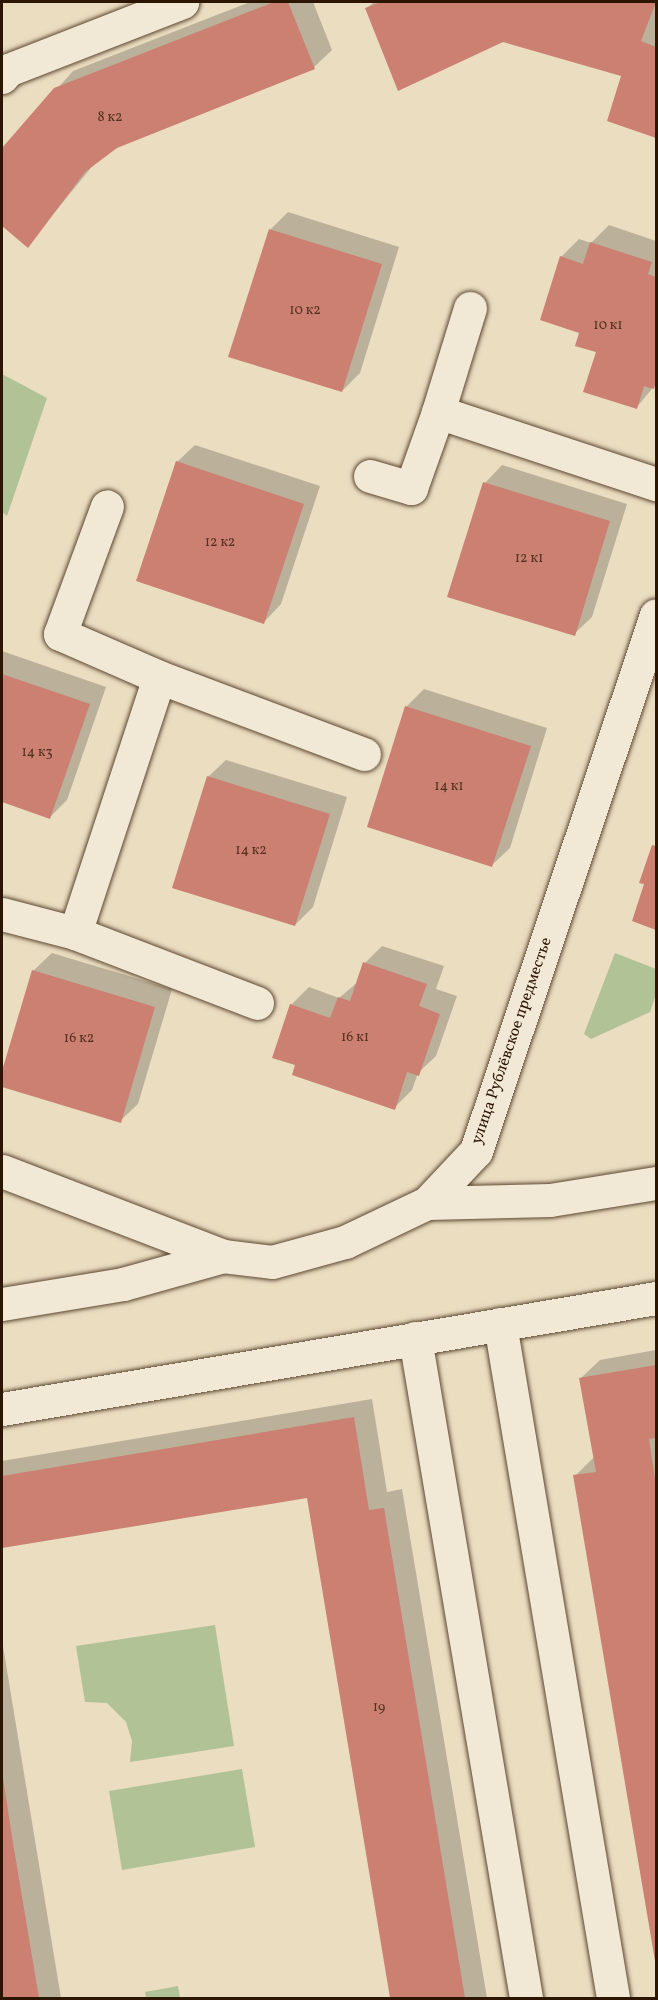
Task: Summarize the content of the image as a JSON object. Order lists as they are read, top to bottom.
{
  "streets": {
    "street": ["улица Рублёвское предместье"]
  },
  "house_numbers": [
    "8 к2",
    "10 к2",
    "10 к1",
    "12 к2",
    "12 к1",
    "14 к3",
    "14 к1",
    "14 к2",
    "16 к1",
    "16 к2",
    "19"
  ]
}
